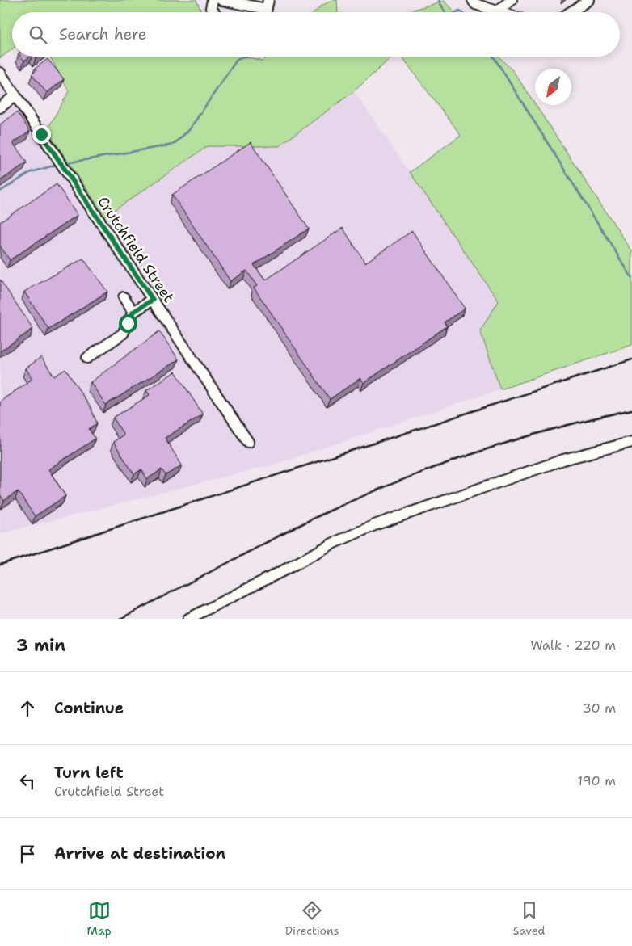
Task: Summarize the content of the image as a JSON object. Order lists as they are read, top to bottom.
{
  "streets": {
    "street": ["Crutchfield Street"]
  },
  "north": "bottom left",
  "page": {
    "search": "Search here",
    "heading": ["3 min", "Walk · 220 m"],
    "list": [
      ["Continue", "30 m"],
      ["Turn left", "Crutchfield Street", "190 m"],
      "Arrive at destination"
    ],
    "nav": ["Map", "Directions", "Saved"]
  }
}
